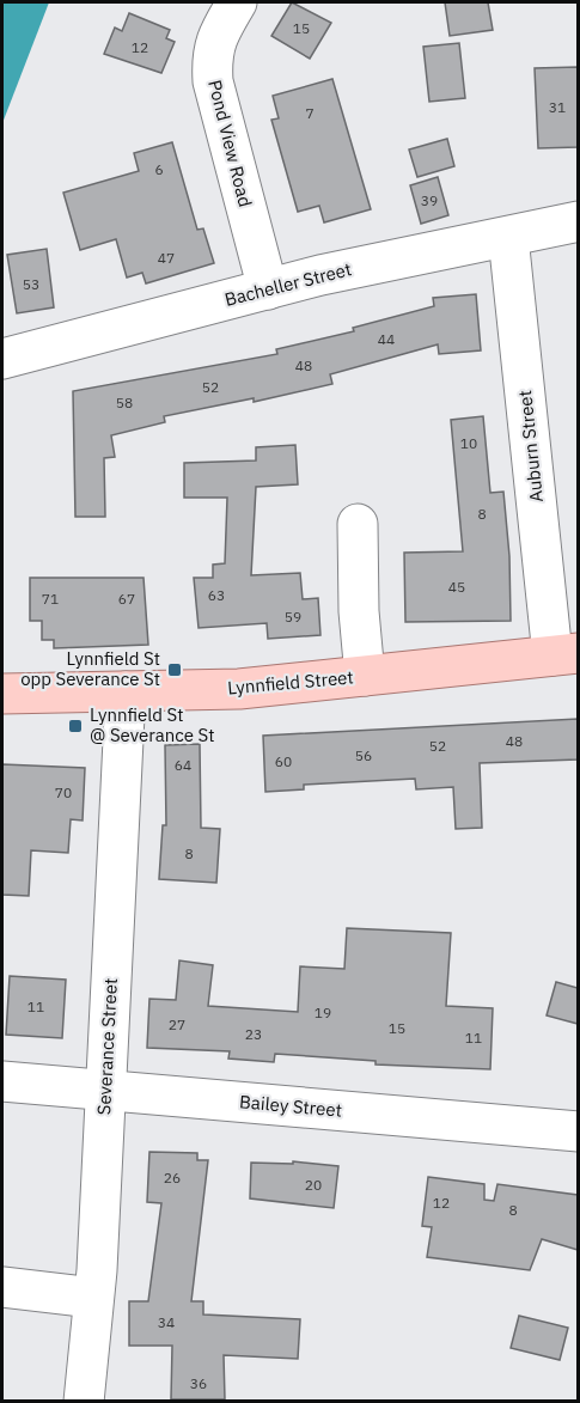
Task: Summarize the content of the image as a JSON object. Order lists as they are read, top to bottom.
{
  "streets": {
    "main road": ["Lynnfield Street"],
    "street": [
      "Pond View Road",
      "Bacheller Street",
      "Auburn Street",
      "Severance Street",
      "Bailey Street"
    ]
  },
  "crossings": [
    ["Pond View Road", "Bacheller Street"],
    ["Bacheller Street", "Auburn Street"],
    ["Auburn Street", "Lynnfield Street"],
    ["Lynnfield Street", "Severance Street"],
    ["Severance Street", "Bailey Street"]
  ],
  "places": {
    "transit": ["Lynnfield St opp Severance St", "Lynnfield St @ Severance St"]
  },
  "house_numbers": [
    "15",
    "12",
    "31",
    "7",
    "6",
    "39",
    "47",
    "53",
    "44",
    "48",
    "52",
    "58",
    "10",
    "8",
    "45",
    "63",
    "71",
    "67",
    "59",
    "48",
    "52",
    "56",
    "60",
    "64",
    "70",
    "8",
    "11",
    "19",
    "27",
    "15",
    "23",
    "11",
    "26",
    "20",
    "12",
    "8",
    "34",
    "36"
  ]
}
